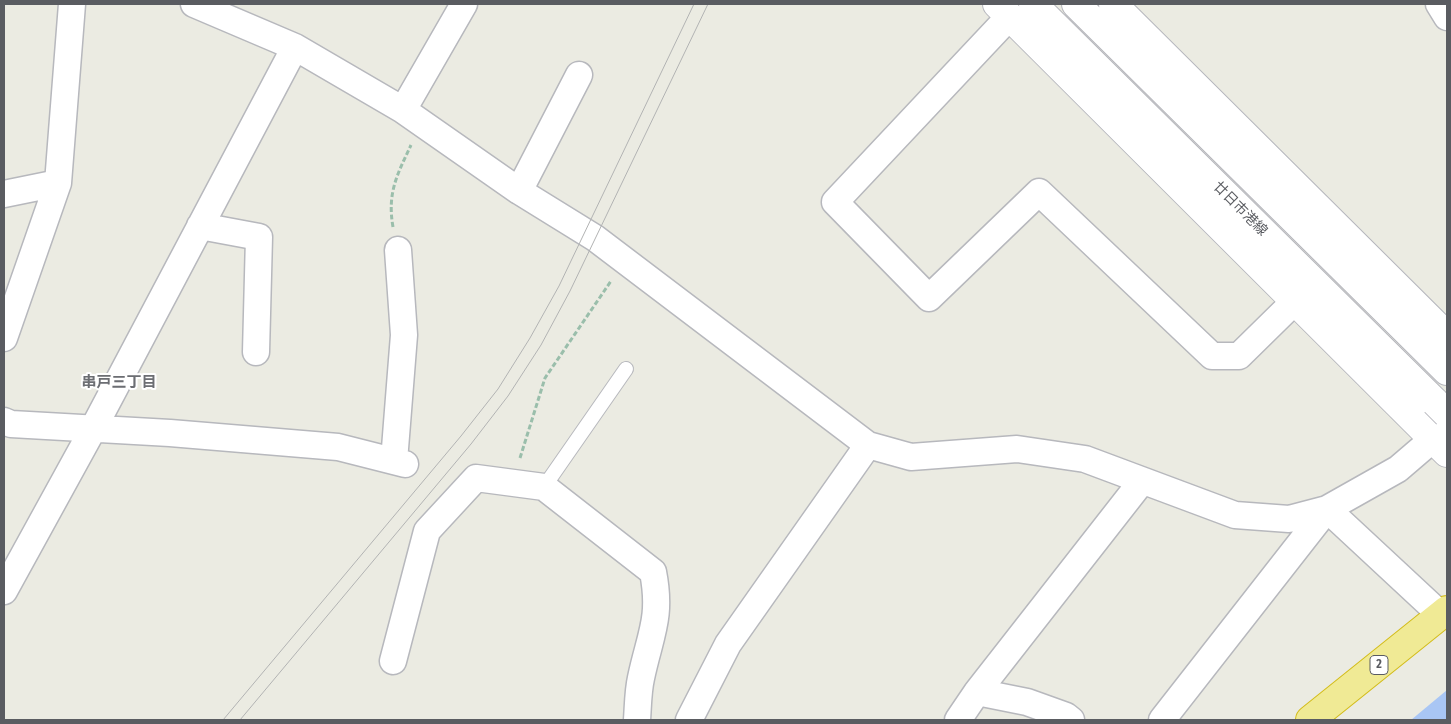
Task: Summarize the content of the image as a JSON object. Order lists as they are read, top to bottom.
{
  "streets": {
    "highway": ["2"],
    "main road": ["廿日市港線"]
  },
  "districts": ["串戸三丁目"]
}
